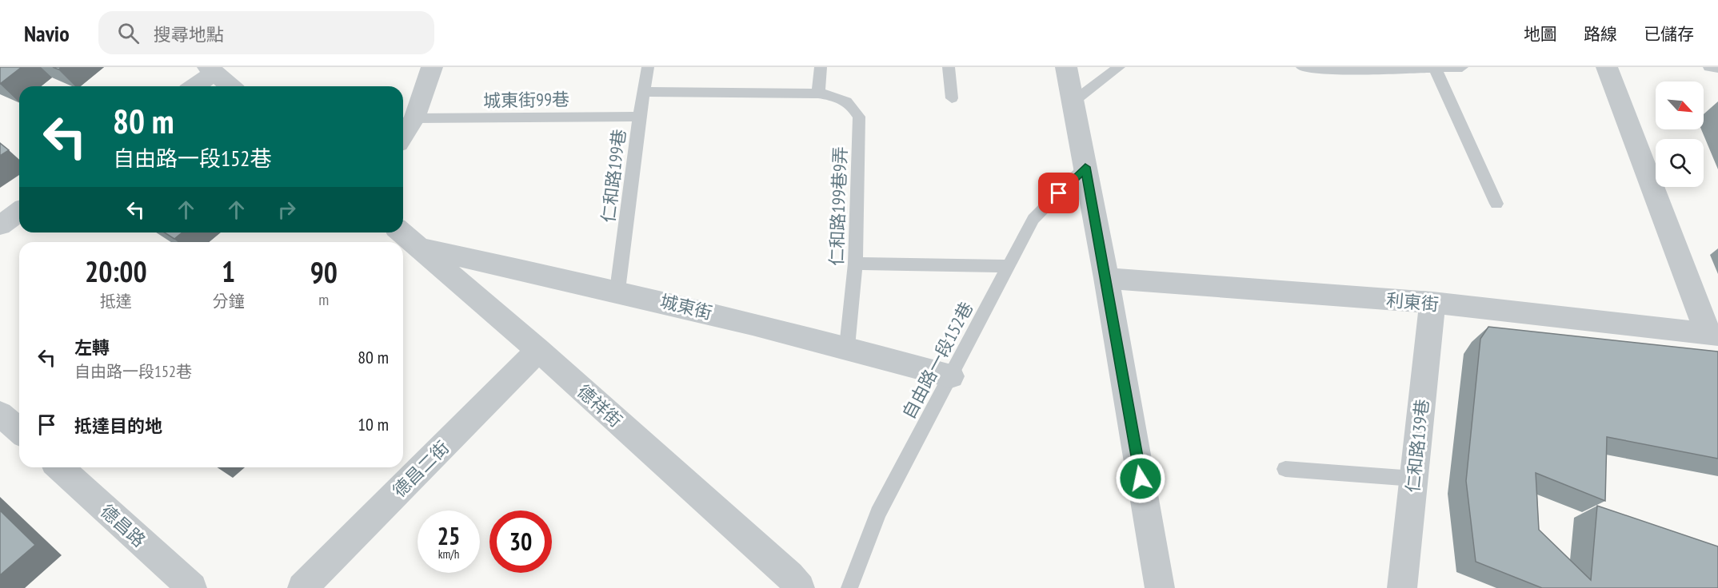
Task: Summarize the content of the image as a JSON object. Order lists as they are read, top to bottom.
{
  "streets": {
    "street": [
      "利東街",
      "城東街",
      "德祥街",
      "仁和路139巷",
      "德昌二街",
      "德昌路"
    ],
    "lane": [
      "城東街99巷",
      "仁和路199巷",
      "仁和路199巷9弄",
      "自由路一段152巷"
    ]
  },
  "crossings": [
    ["城東街99巷", "仁和路199巷"],
    ["仁和路199巷", "仁和路199巷9弄"],
    ["仁和路199巷", "城東街"],
    ["仁和路199巷9弄", "城東街"],
    ["利東街", "仁和路139巷"],
    ["城東街", "自由路一段152巷"],
    ["城東街", "德祥街"],
    ["德祥街", "德昌二街"]
  ],
  "north": "bottom right",
  "page": {
    "header": "Navio",
    "search": "搜尋地點",
    "nav": ["地圖", "路線", "已儲存"],
    "turn": ["80 m", "自由路一段152巷"],
    "eta": [
      "20:00",
      "抵達",
      "1",
      "分鐘",
      "90",
      "m"
    ],
    "list": [
      {
        "name": "左轉",
        "note": "自由路一段152巷",
        "value": "80 m"
      },
      {
        "name": "抵達目的地",
        "value": "10 m"
      }
    ],
    "speed": "25 km/h",
    "limit": "30"
  }
}
